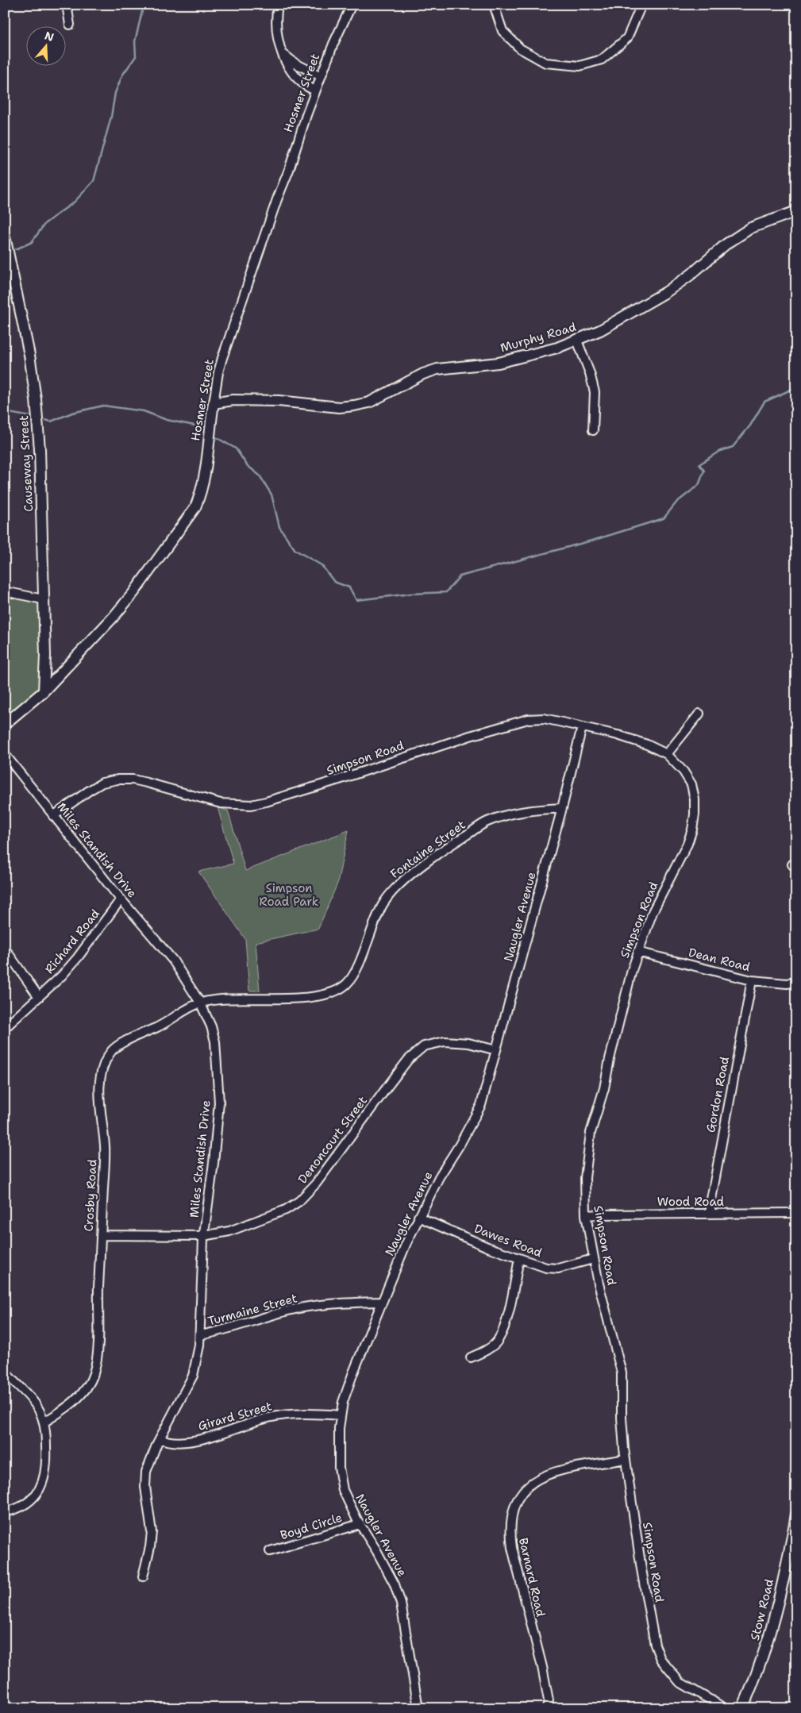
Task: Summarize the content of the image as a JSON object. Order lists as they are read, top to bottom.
{
  "streets": {
    "street": [
      "Hosmer Street",
      "Murphy Road",
      "Causeway Street",
      "Simpson Road",
      "Fontaine Street",
      "Miles Standish Drive",
      "Naugler Avenue",
      "Richard Road",
      "Dean Road",
      "Gordon Road",
      "Denoncourt Street",
      "Crosby Road",
      "Wood Road",
      "Dawes Road",
      "Turmaine Street",
      "Girard Street",
      "Boyd Circle",
      "Barnard Road",
      "Stow Road"
    ]
  },
  "crossings": [
    ["Hosmer Street", "Murphy Road"],
    ["Hosmer Street", "Causeway Street"],
    ["Simpson Road", "Miles Standish Drive"],
    ["Simpson Road", "Naugler Avenue"],
    ["Simpson Road", "Dean Road"],
    ["Simpson Road", "Wood Road"],
    ["Simpson Road", "Dawes Road"],
    ["Simpson Road", "Barnard Road"],
    ["Fontaine Street", "Miles Standish Drive"],
    ["Fontaine Street", "Naugler Avenue"],
    ["Fontaine Street", "Crosby Road"],
    ["Miles Standish Drive", "Richard Road"],
    ["Miles Standish Drive", "Denoncourt Street"],
    ["Miles Standish Drive", "Crosby Road"],
    ["Miles Standish Drive", "Turmaine Street"],
    ["Miles Standish Drive", "Girard Street"],
    ["Naugler Avenue", "Denoncourt Street"],
    ["Naugler Avenue", "Dawes Road"],
    ["Naugler Avenue", "Turmaine Street"],
    ["Naugler Avenue", "Girard Street"],
    ["Naugler Avenue", "Boyd Circle"],
    ["Dean Road", "Gordon Road"],
    ["Gordon Road", "Wood Road"],
    ["Denoncourt Street", "Crosby Road"]
  ],
  "parks": ["Simpson Road Park"],
  "north": "top"
}
